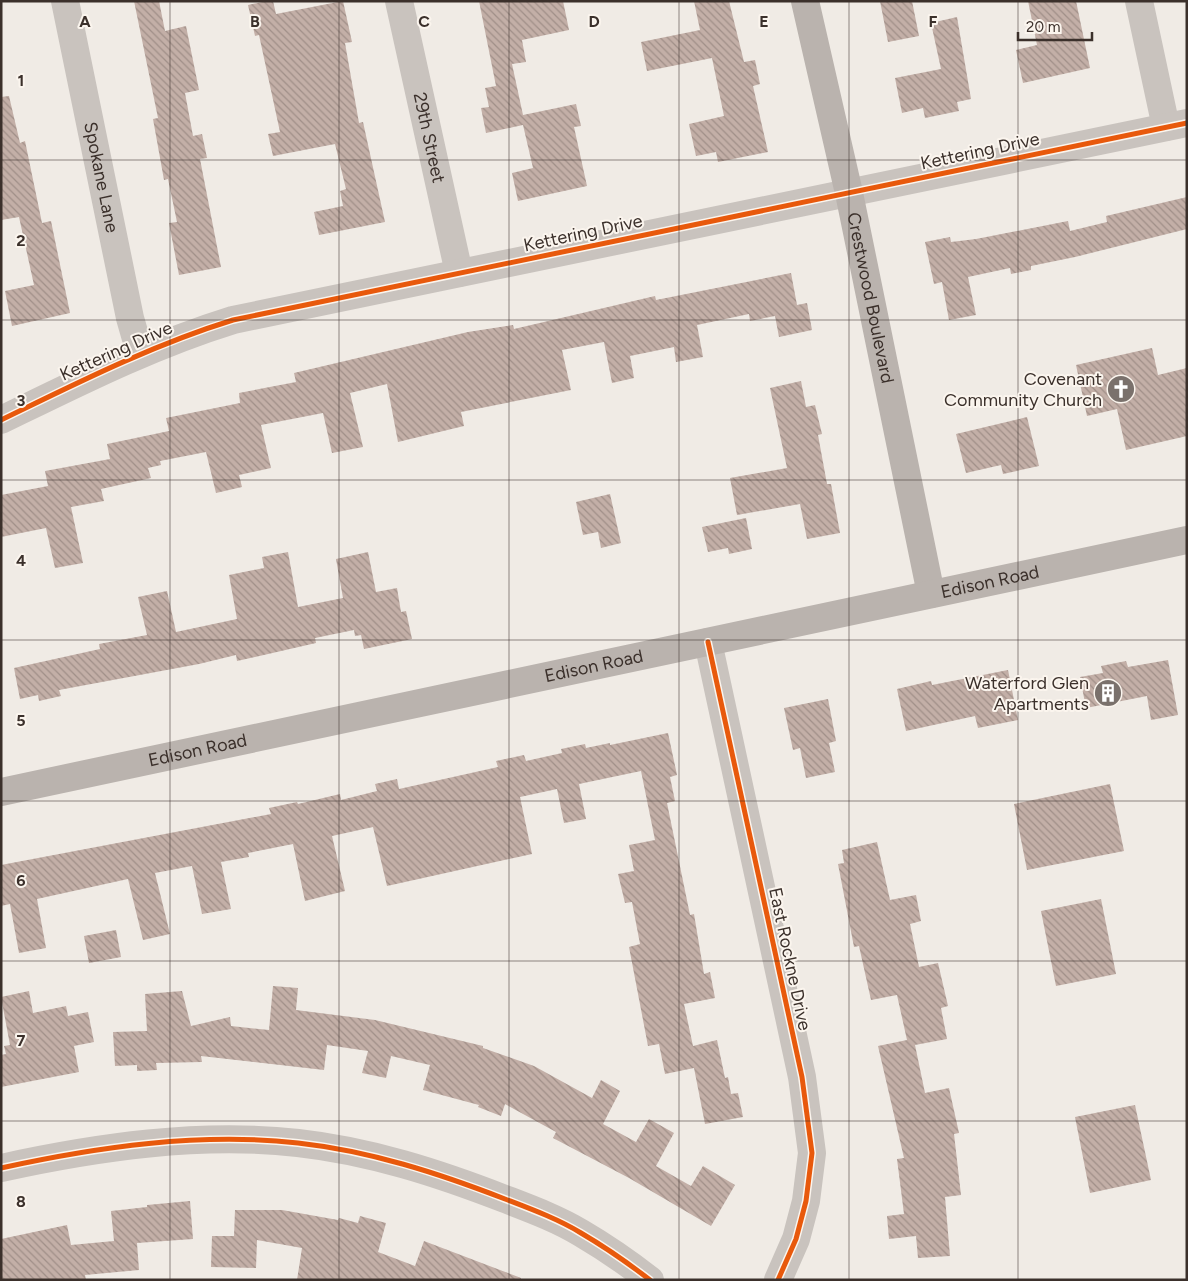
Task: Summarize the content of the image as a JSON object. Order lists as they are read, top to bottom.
{
  "streets": {
    "main road": ["Crestwood Boulevard", "Edison Road"],
    "street": [
      "29th Street",
      "Kettering Drive",
      "Spokane Lane",
      "East Rockne Drive"
    ]
  },
  "crossings": [
    ["29th Street", "Kettering Drive"],
    ["Kettering Drive", "Spokane Lane"],
    ["Kettering Drive", "Crestwood Boulevard"],
    ["Crestwood Boulevard", "Edison Road"],
    ["Edison Road", "East Rockne Drive"]
  ],
  "places": {
    "church": ["Covenant Community Church"],
    "building": ["Waterford Glen Apartments"]
  },
  "scale_bar": "20 m",
  "grid": {
    "columns": [
      "A",
      "B",
      "C",
      "D",
      "E",
      "F"
    ],
    "rows": [
      "1",
      "2",
      "3",
      "4",
      "5",
      "6",
      "7",
      "8"
    ]
  }
}
